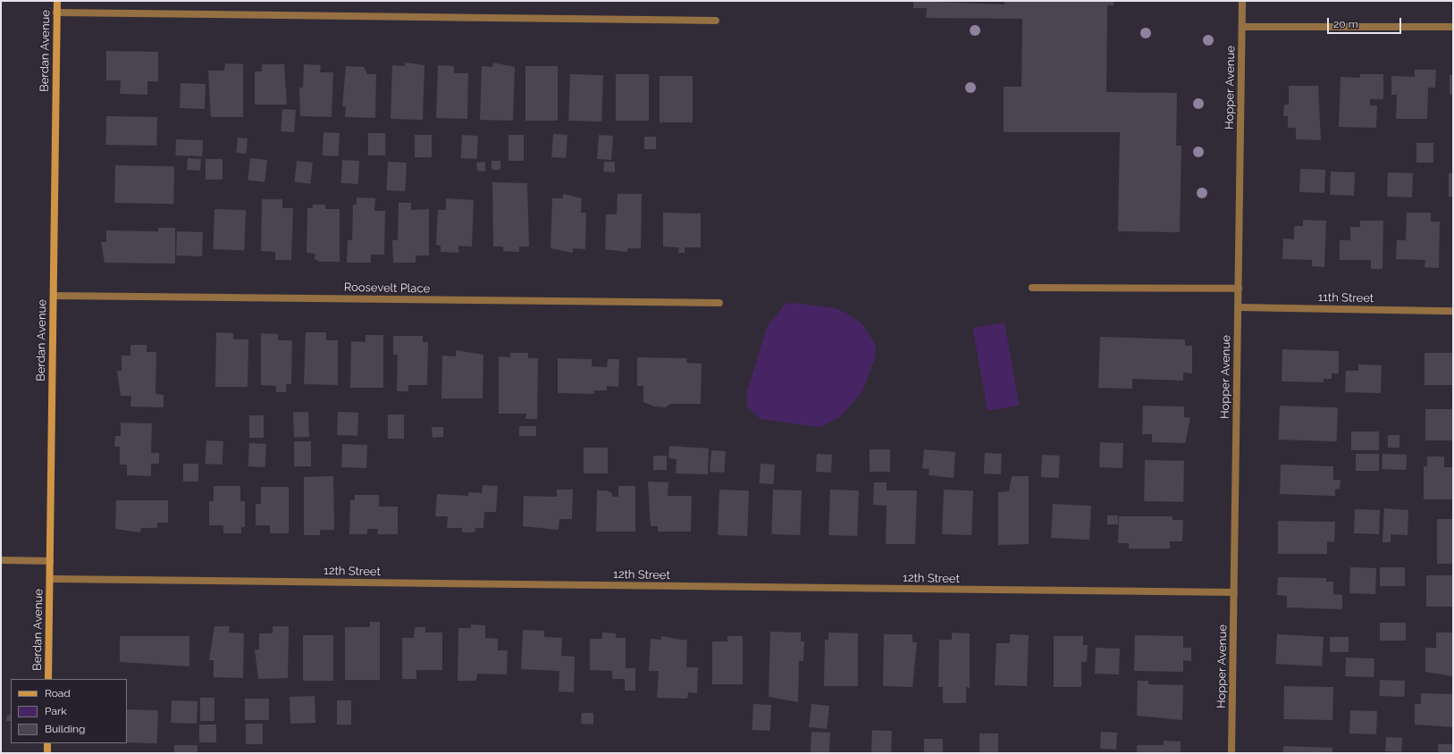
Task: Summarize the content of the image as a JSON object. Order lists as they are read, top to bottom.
{
  "streets": {
    "street": [
      "Berdan Avenue",
      "Hopper Avenue",
      "Roosevelt Place",
      "11th Street",
      "12th Street"
    ]
  },
  "crossings": [
    ["Berdan Avenue", "Roosevelt Place"],
    ["Berdan Avenue", "12th Street"],
    ["Hopper Avenue", "11th Street"],
    ["Hopper Avenue", "12th Street"]
  ],
  "legend": ["Road", "Park", "Building"],
  "scale_bar": "20 m"
}
